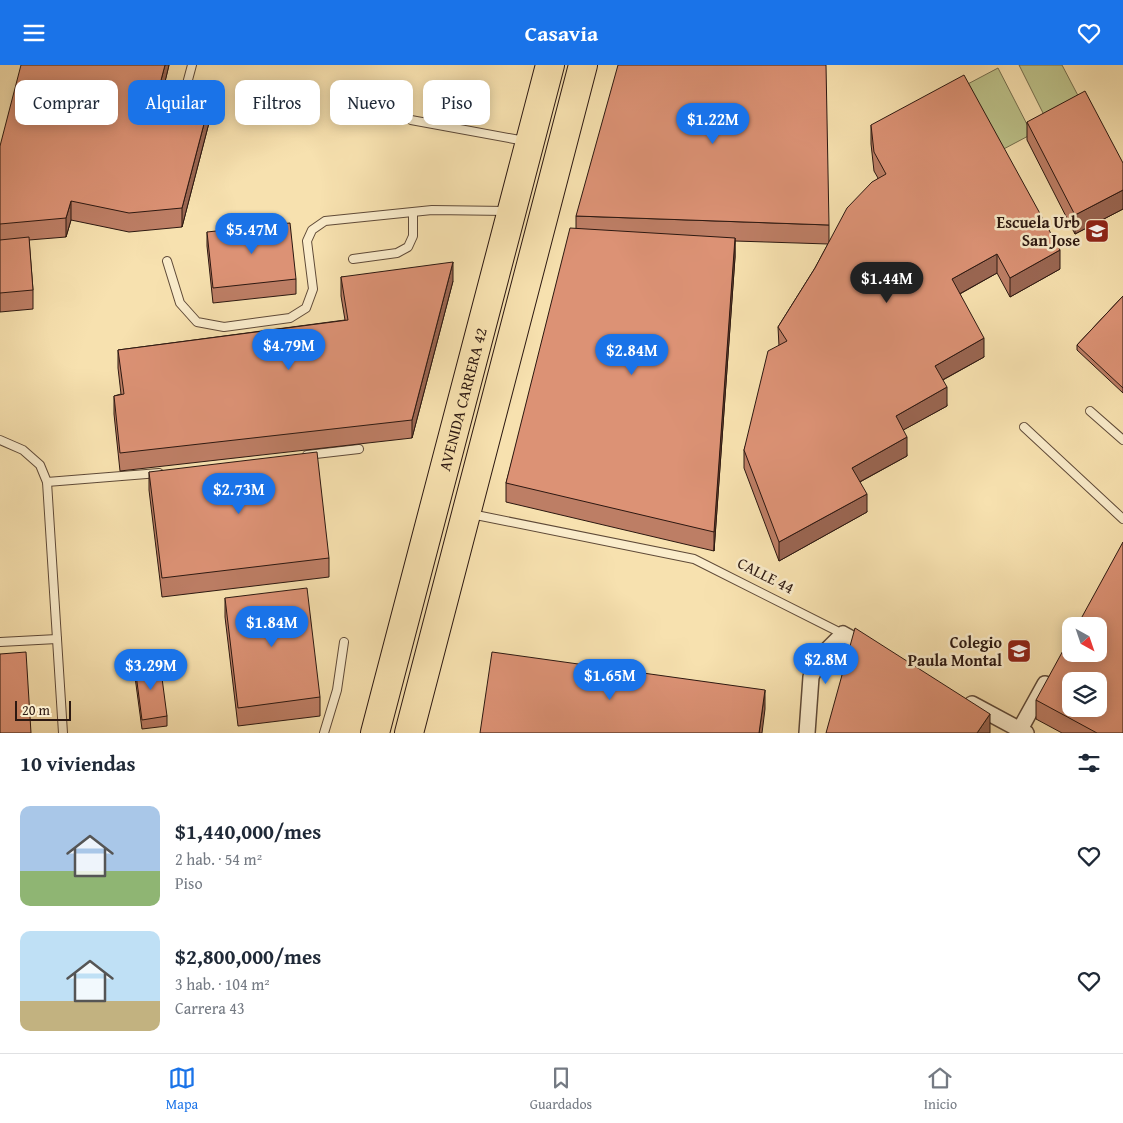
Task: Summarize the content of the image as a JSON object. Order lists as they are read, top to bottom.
{
  "streets": {
    "highway": ["AVENIDA CARRERA 42"],
    "street": ["CALLE 44"]
  },
  "crossings": [
    ["AVENIDA CARRERA 42", "CALLE 44"]
  ],
  "places": {
    "school or university": ["Escuela Urb San Jose", "Colegio Paula Montal"]
  },
  "scale_bar": "20 m",
  "north": "bottom right",
  "page": {
    "header": "Casavia",
    "chip": [
      "Comprar",
      "Alquilar",
      "Filtros",
      "Nuevo",
      "Piso"
    ],
    "price": [
      "$1.22M",
      "$5.47M",
      "$1.44M",
      "$4.79M",
      "$2.84M",
      "$2.73M",
      "$1.84M",
      "$2.8M",
      "$3.29M",
      "$1.65M"
    ],
    "scale": "20 m",
    "heading": "10 viviendas",
    "list": [
      {
        "name": "$1,440,000/mes",
        "note": "2 hab. · 54 m² · Piso"
      },
      {
        "name": "$2,800,000/mes",
        "note": "3 hab. · 104 m² · Carrera 43"
      }
    ],
    "tabs": ["Mapa", "Guardados", "Inicio"]
  }
}
